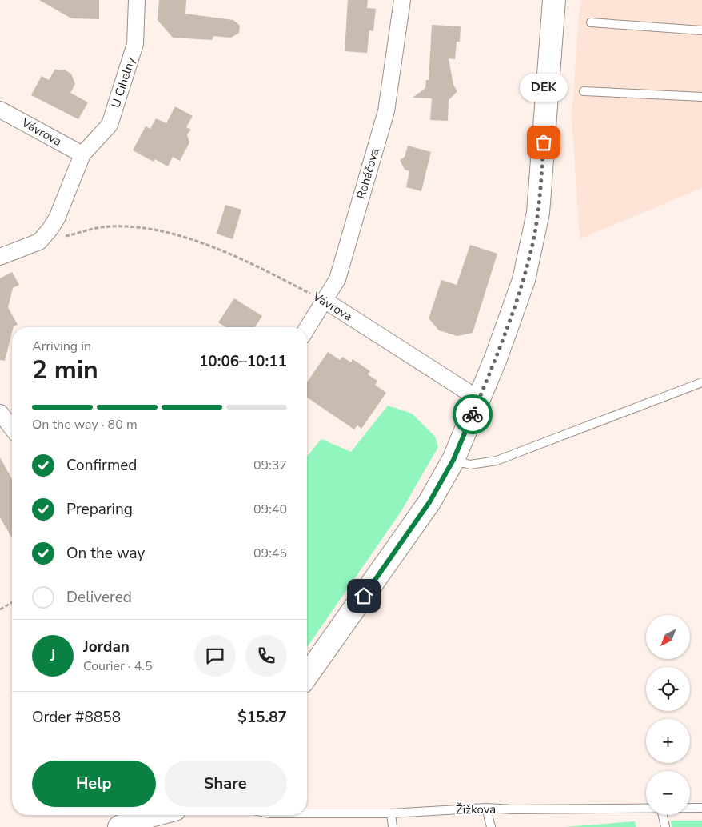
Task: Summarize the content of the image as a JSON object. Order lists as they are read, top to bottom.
{
  "streets": {
    "street": ["U Cihelny", "Vávrova", "Roháčova"],
    "lane": ["Žižkova"]
  },
  "crossings": [
    ["U Cihelny", "Vávrova"],
    ["Vávrova", "Roháčova"]
  ],
  "places": ["DEK"],
  "north": "bottom left",
  "page": {
    "bubble": "DEK",
    "heading": ["2 min", "Arriving in", "10:06–10:11"],
    "panel": [
      "Jordan",
      "Courier · 4.5",
      "Order #8858",
      "$15.87"
    ],
    "bar": "On the way · 80 m",
    "list": [
      ["Confirmed", "09:37"],
      ["Preparing", "09:40"],
      ["On the way", "09:45"],
      "Delivered"
    ],
    "map_buttons": ["+", "−"],
    "round": "J",
    "buttons": ["Help", "Share"]
  }
}
